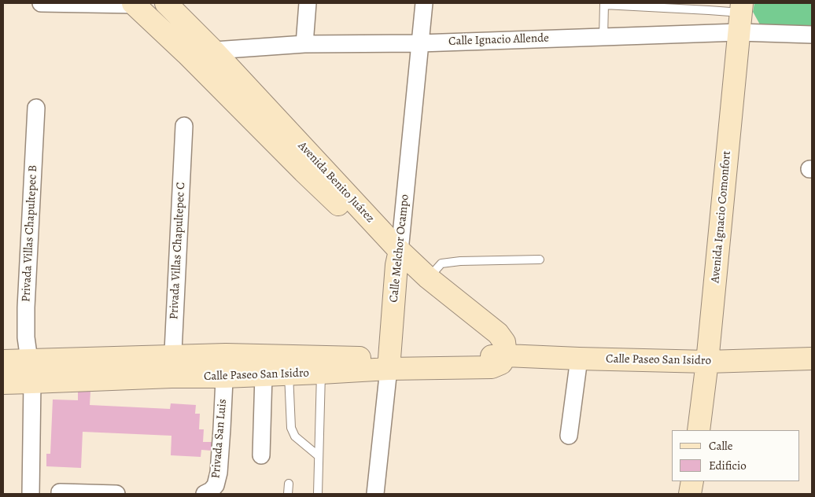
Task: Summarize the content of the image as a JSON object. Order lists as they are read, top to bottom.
{
  "streets": {
    "main road": [
      "Avenida Benito Juárez",
      "Avenida Ignacio Comonfort",
      "Calle Melchor Ocampo",
      "Calle Paseo San Isidro"
    ],
    "street": [
      "Calle Ignacio Allende",
      "Privada Villas Chapultepec B",
      "Privada Villas Chapultepec C",
      "Privada San Luis"
    ]
  },
  "crossings": [
    ["Calle Ignacio Allende", "Avenida Benito Juárez"],
    ["Calle Ignacio Allende", "Avenida Ignacio Comonfort"],
    ["Calle Ignacio Allende", "Calle Melchor Ocampo"],
    ["Avenida Benito Juárez", "Calle Melchor Ocampo"],
    ["Avenida Benito Juárez", "Calle Paseo San Isidro"],
    ["Avenida Ignacio Comonfort", "Calle Paseo San Isidro"],
    ["Privada Villas Chapultepec B", "Calle Paseo San Isidro"],
    ["Calle Melchor Ocampo", "Calle Paseo San Isidro"],
    ["Privada Villas Chapultepec C", "Calle Paseo San Isidro"],
    ["Calle Paseo San Isidro", "Privada San Luis"]
  ],
  "legend": ["Calle", "Edificio"]
}
